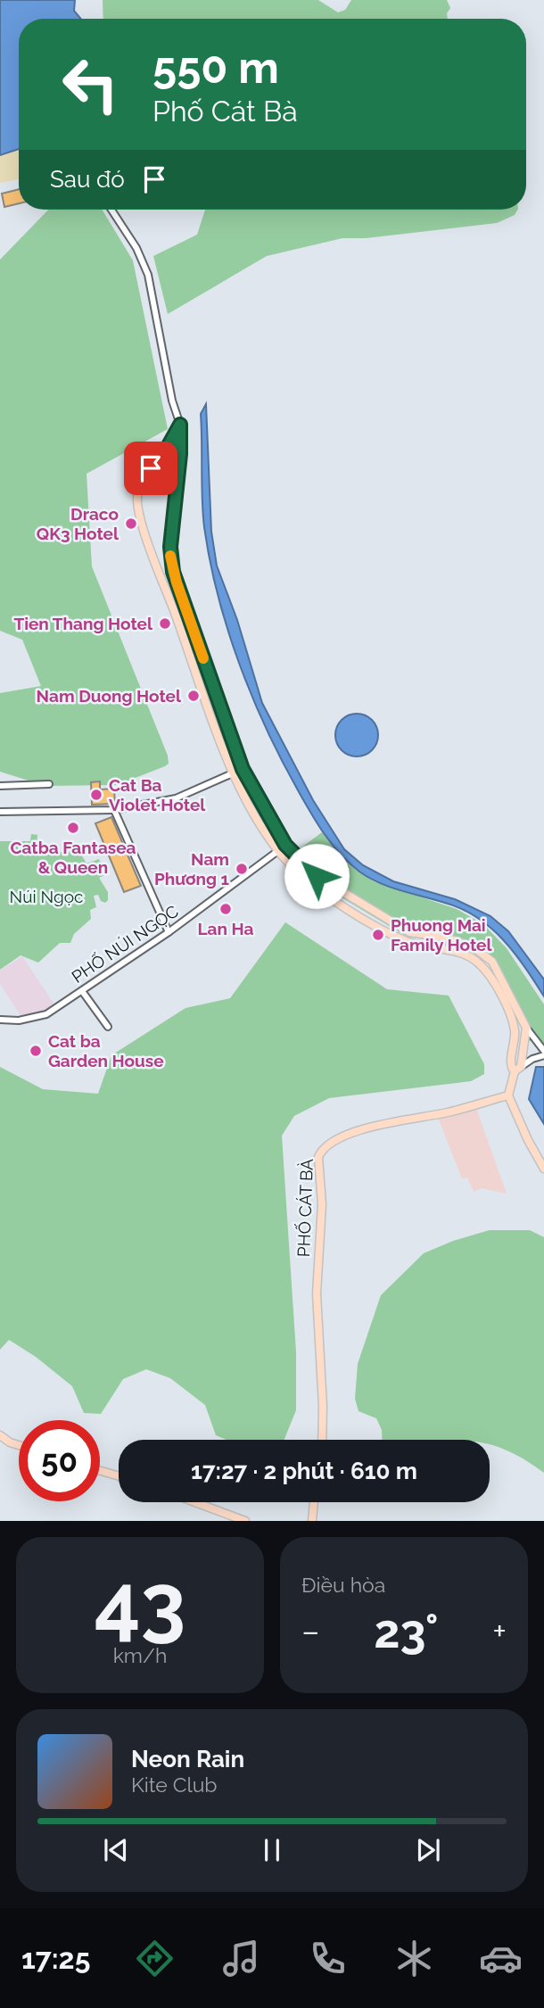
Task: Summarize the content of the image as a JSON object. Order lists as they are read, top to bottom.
{
  "streets": {
    "main road": ["PHỐ CÁT BÀ"],
    "street": ["PHỐ NÚI NGỌC"]
  },
  "parks": ["Núi Ngọc"],
  "places": [
    "Draco QK3 Hotel",
    "Tien Thang Hotel",
    "Nam Duong Hotel",
    "Cat Ba Violet Hotel",
    "Catba Fantasea & Queen",
    "Nam Phương 1",
    "Lan Ha",
    "Phuong Mai Family Hotel",
    "Cat ba Garden House"
  ],
  "page": {
    "turn": ["550 m", "Phố Cát Bà"],
    "then": "Sau đó",
    "limit": "50",
    "trip": "17:27 · 2 phút · 610 m",
    "tile": [
      ["43", "km/h"],
      "Điều hòa"
    ],
    "heat": ["−", "23°", "+"],
    "song": ["Neon Rain", "Kite Club"],
    "tabs": "17:25"
  }
}
